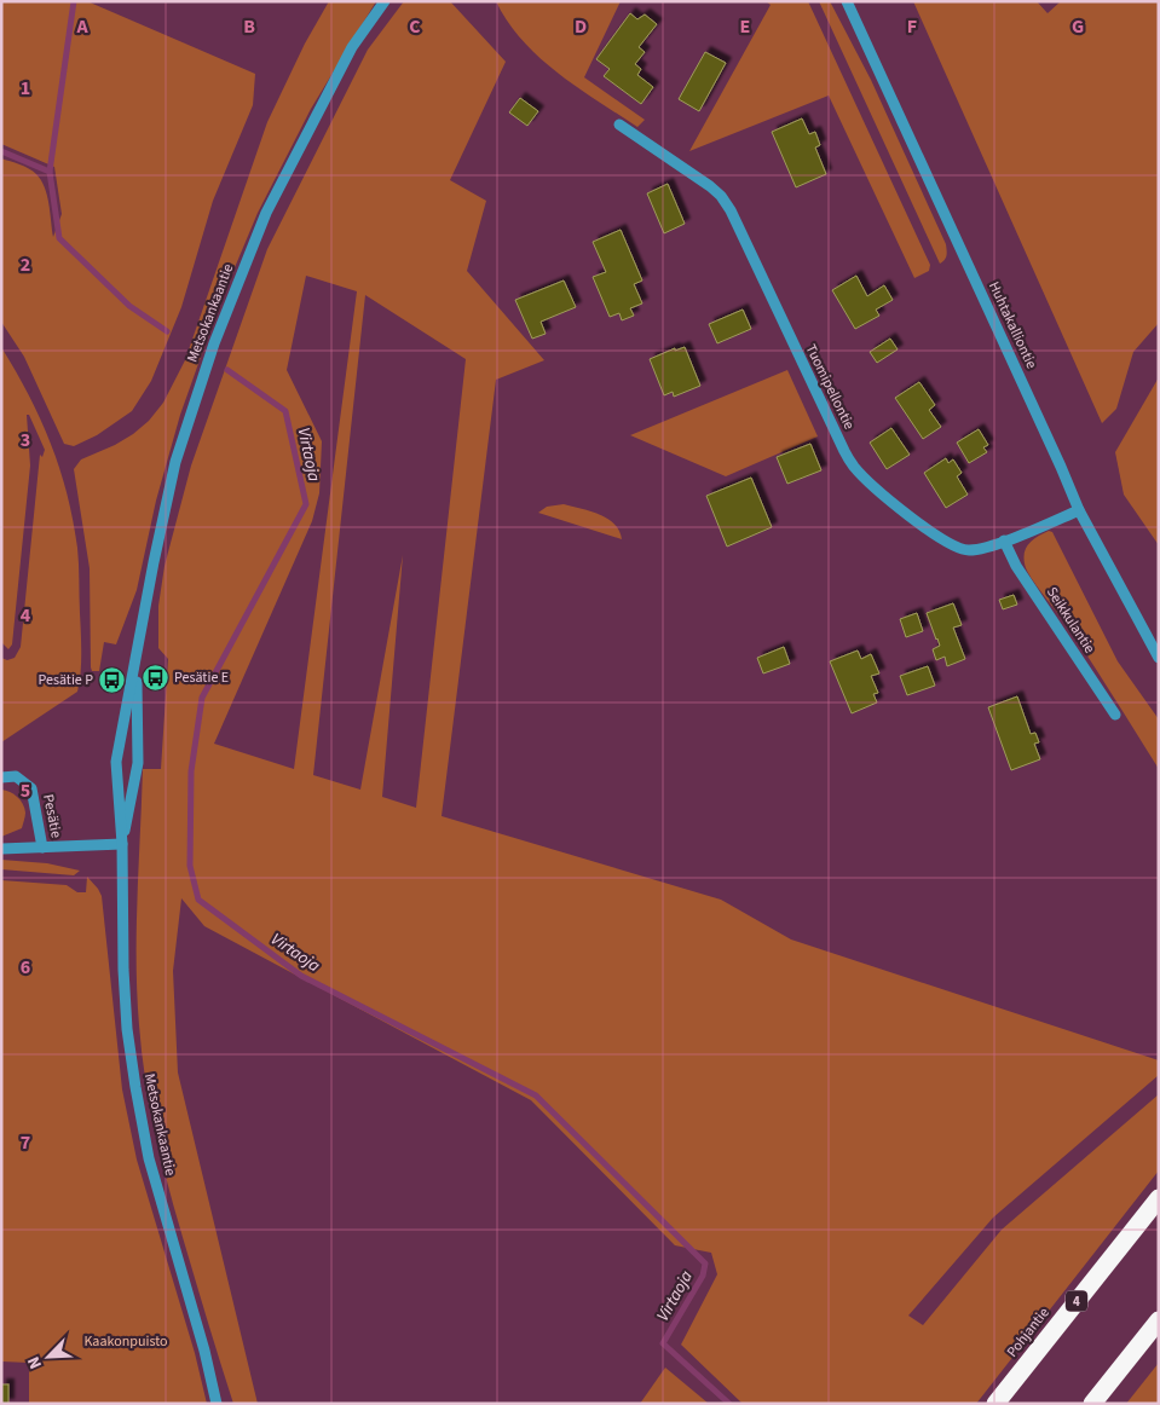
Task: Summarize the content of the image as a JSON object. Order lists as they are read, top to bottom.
{
  "streets": {
    "highway": ["4", "Pohjantie"],
    "street": [
      "Metsokankaantie",
      "Huhtakalliontie",
      "Tuomipellontie",
      "Seikkulantie",
      "Pesätie"
    ]
  },
  "crossings": [
    ["Metsokankaantie", "Pesätie"],
    ["Huhtakalliontie", "Tuomipellontie"],
    ["Tuomipellontie", "Seikkulantie"]
  ],
  "water": ["Virtaoja"],
  "parks": ["Kaakonpuisto"],
  "places": {
    "bus stop": ["Pesätie E", "Pesätie P"]
  },
  "north": "bottom left",
  "grid": {
    "columns": [
      "A",
      "B",
      "C",
      "D",
      "E",
      "F",
      "G"
    ],
    "rows": [
      "1",
      "2",
      "3",
      "4",
      "5",
      "6",
      "7"
    ]
  }
}
